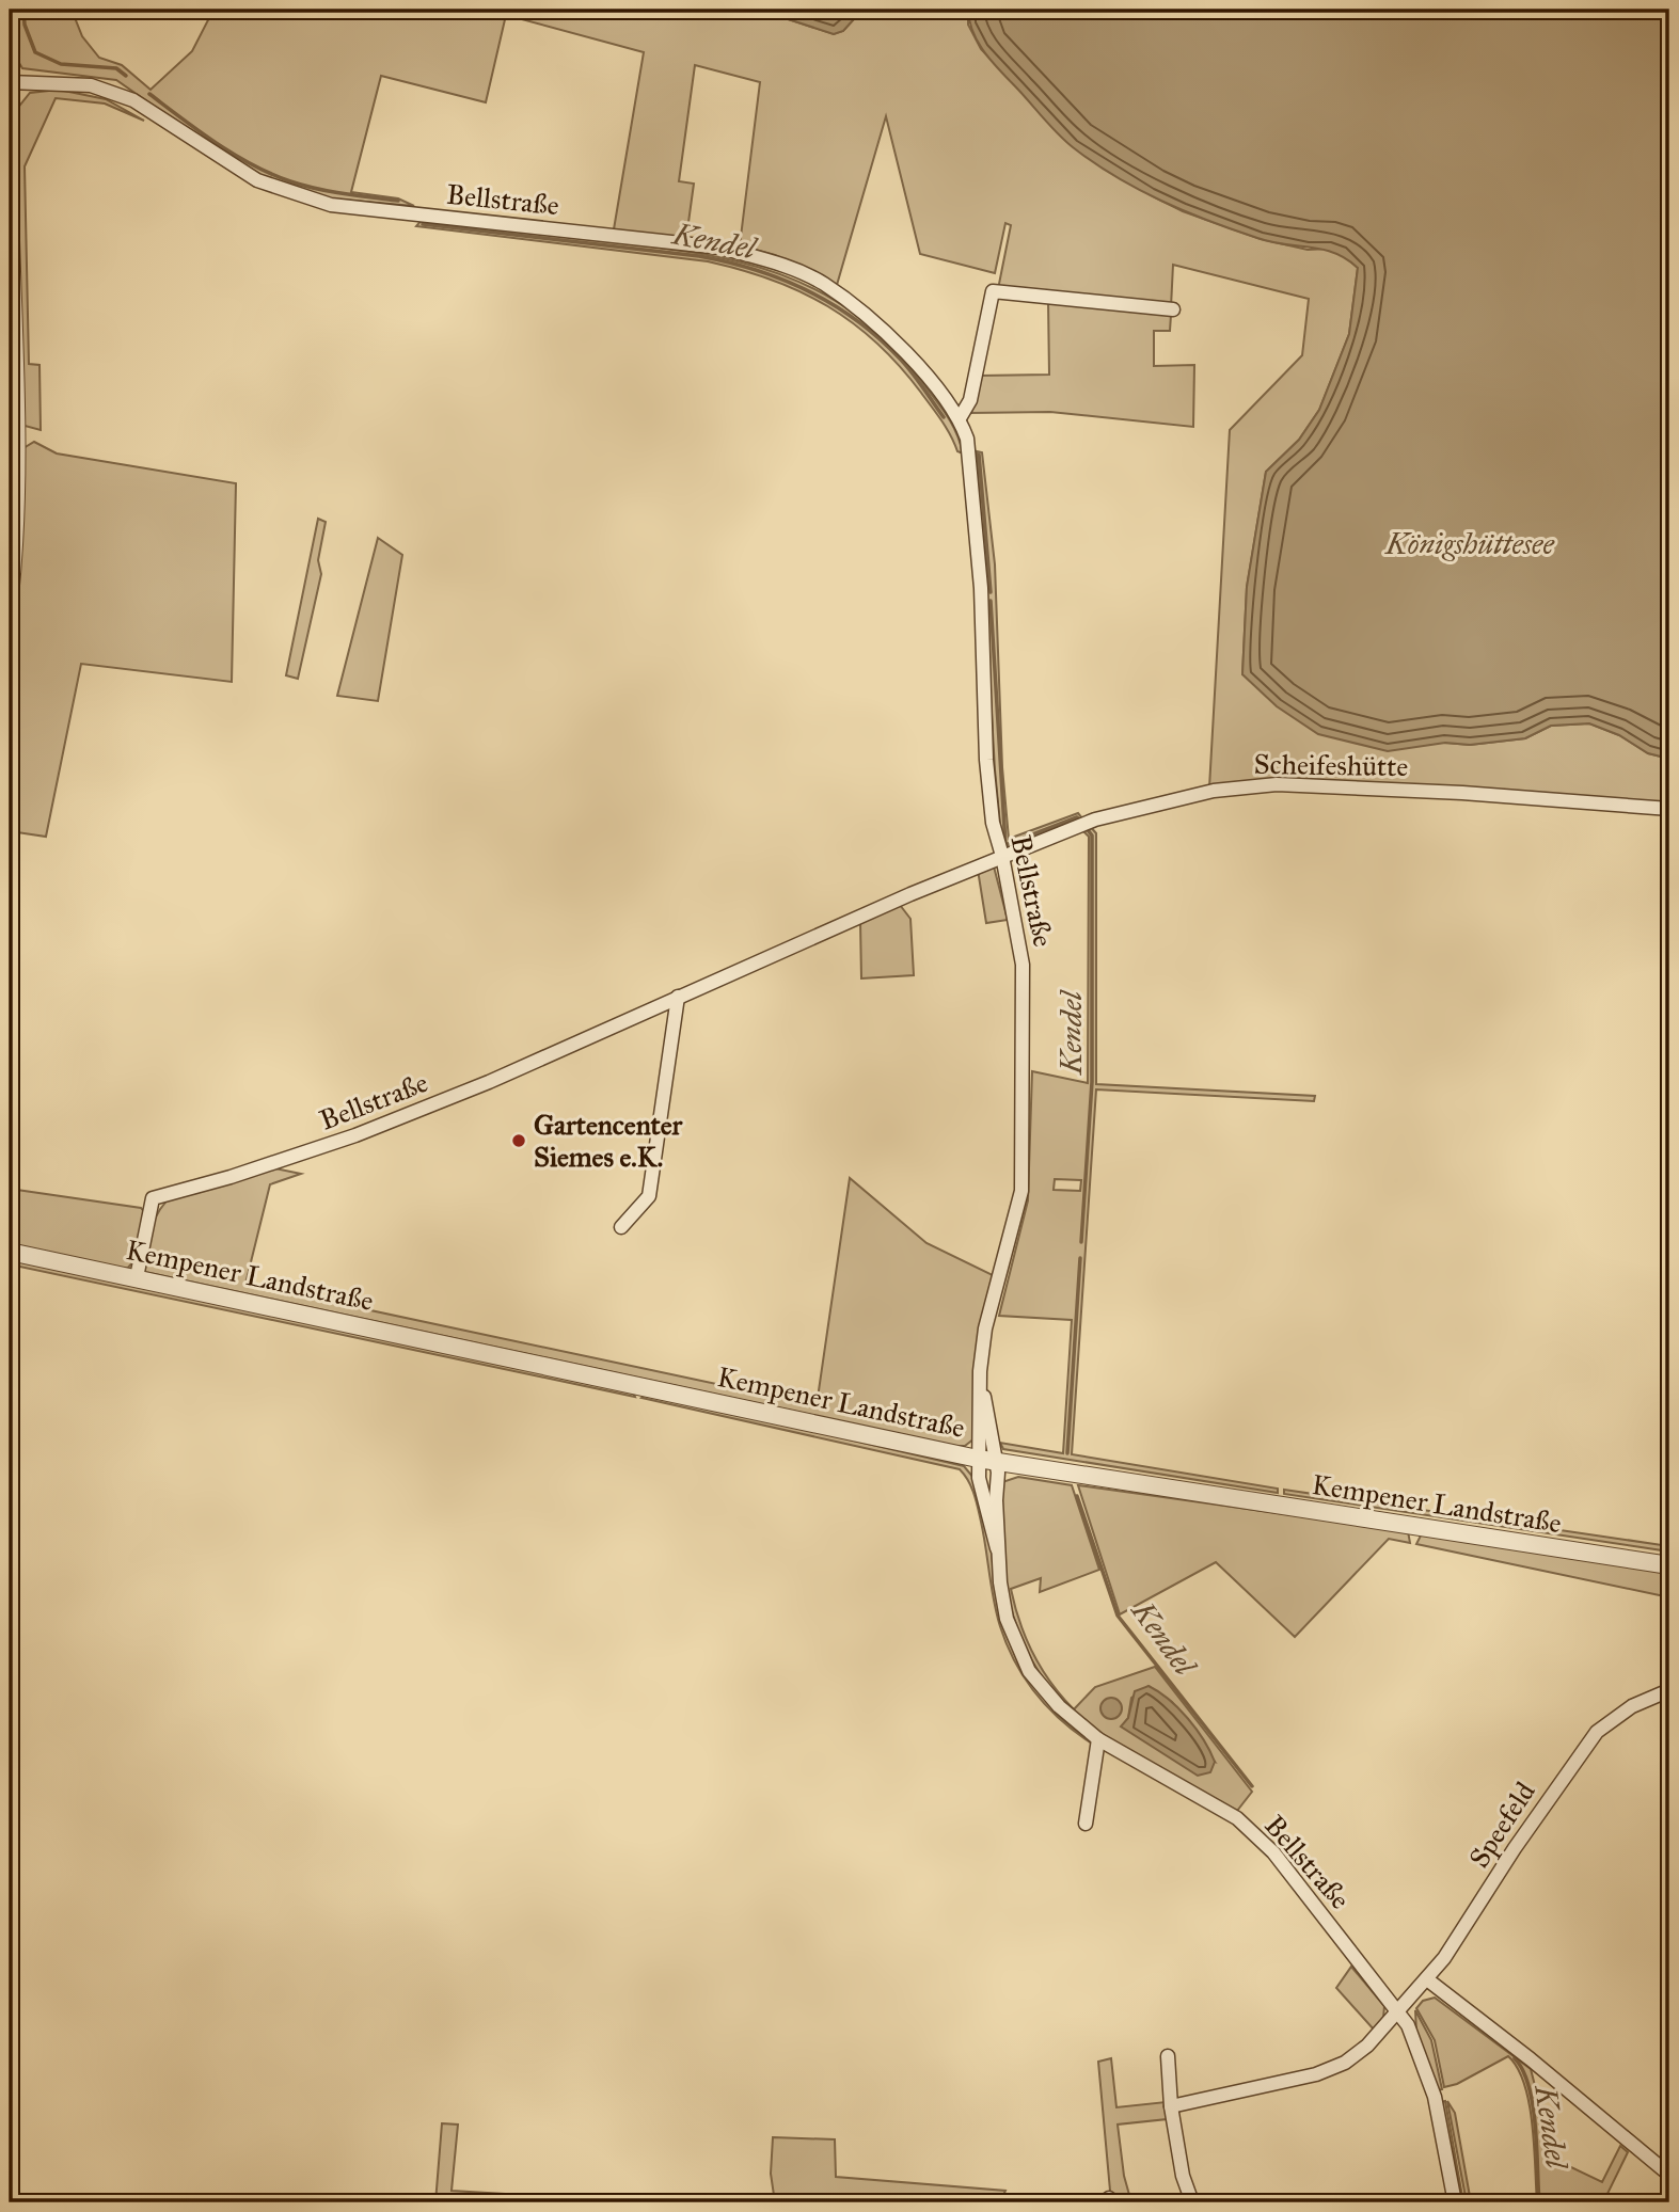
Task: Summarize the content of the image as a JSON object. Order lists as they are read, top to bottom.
{
  "streets": {
    "street": [
      "Bellstraße",
      "Scheifeshütte",
      "Kempener Landstraße",
      "Speefeld"
    ]
  },
  "crossings": [
    ["Bellstraße", "Scheifeshütte"],
    ["Bellstraße", "Kempener Landstraße"],
    ["Bellstraße", "Speefeld"]
  ],
  "water": ["Kendel", "Königshüttesee"],
  "places": ["Gartencenter Siemes e.K."]
}
